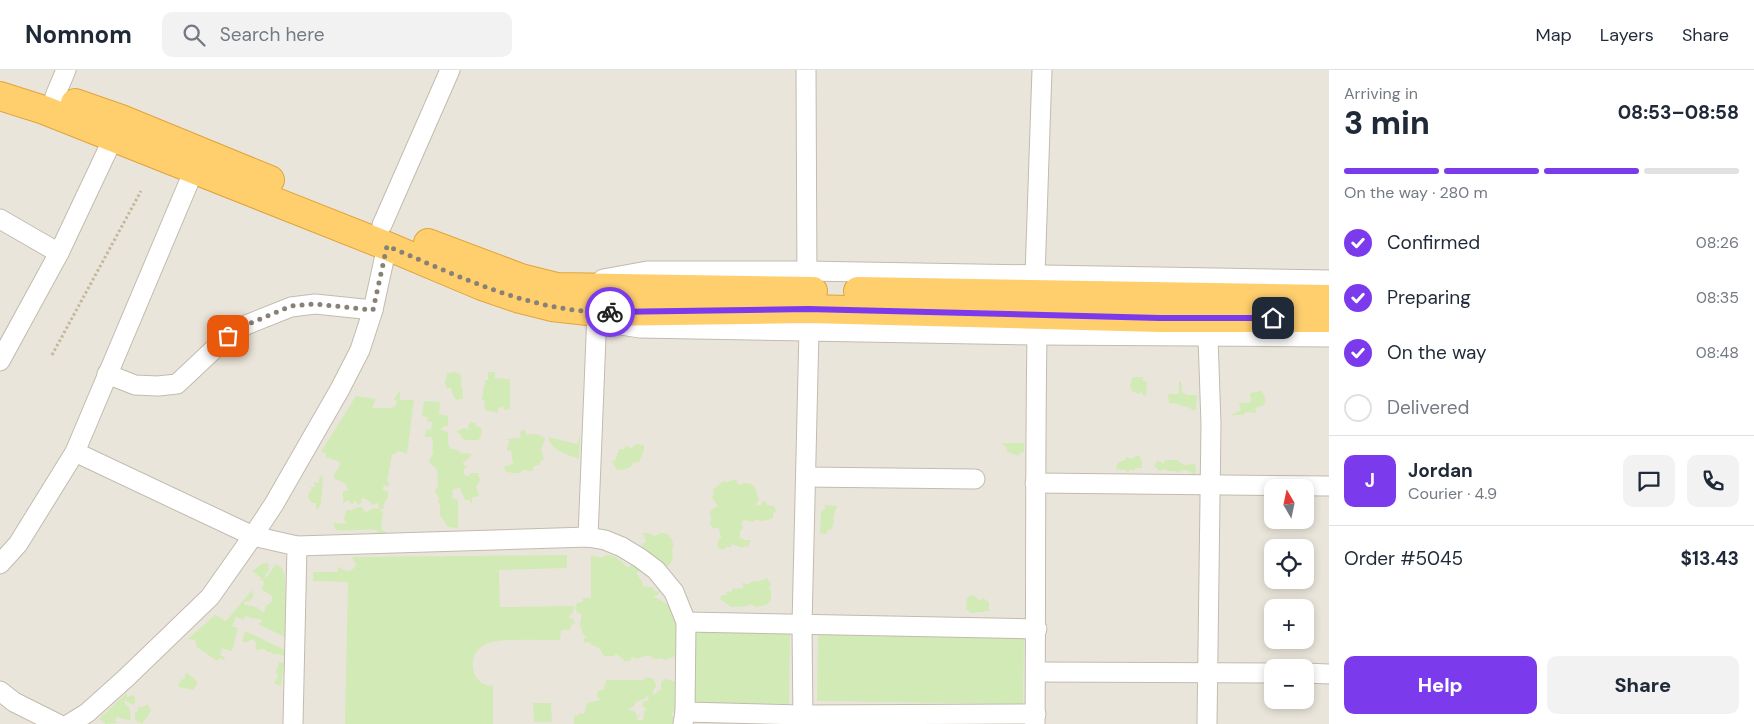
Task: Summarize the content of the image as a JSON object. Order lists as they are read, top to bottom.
{
  "north": "top",
  "page": {
    "header": "Nomnom",
    "search": "Search here",
    "nav": ["Map", "Layers", "Share"],
    "heading": ["3 min", "Arriving in", "08:53–08:58"],
    "panel": [
      "Jordan",
      "Courier · 4.9",
      "Order #5045",
      "$13.43"
    ],
    "bar": "On the way · 280 m",
    "list": [
      ["Confirmed", "08:26"],
      ["Preparing", "08:35"],
      ["On the way", "08:48"],
      "Delivered"
    ],
    "round": "J",
    "map_buttons": ["+", "−"],
    "buttons": ["Help", "Share"]
  }
}
